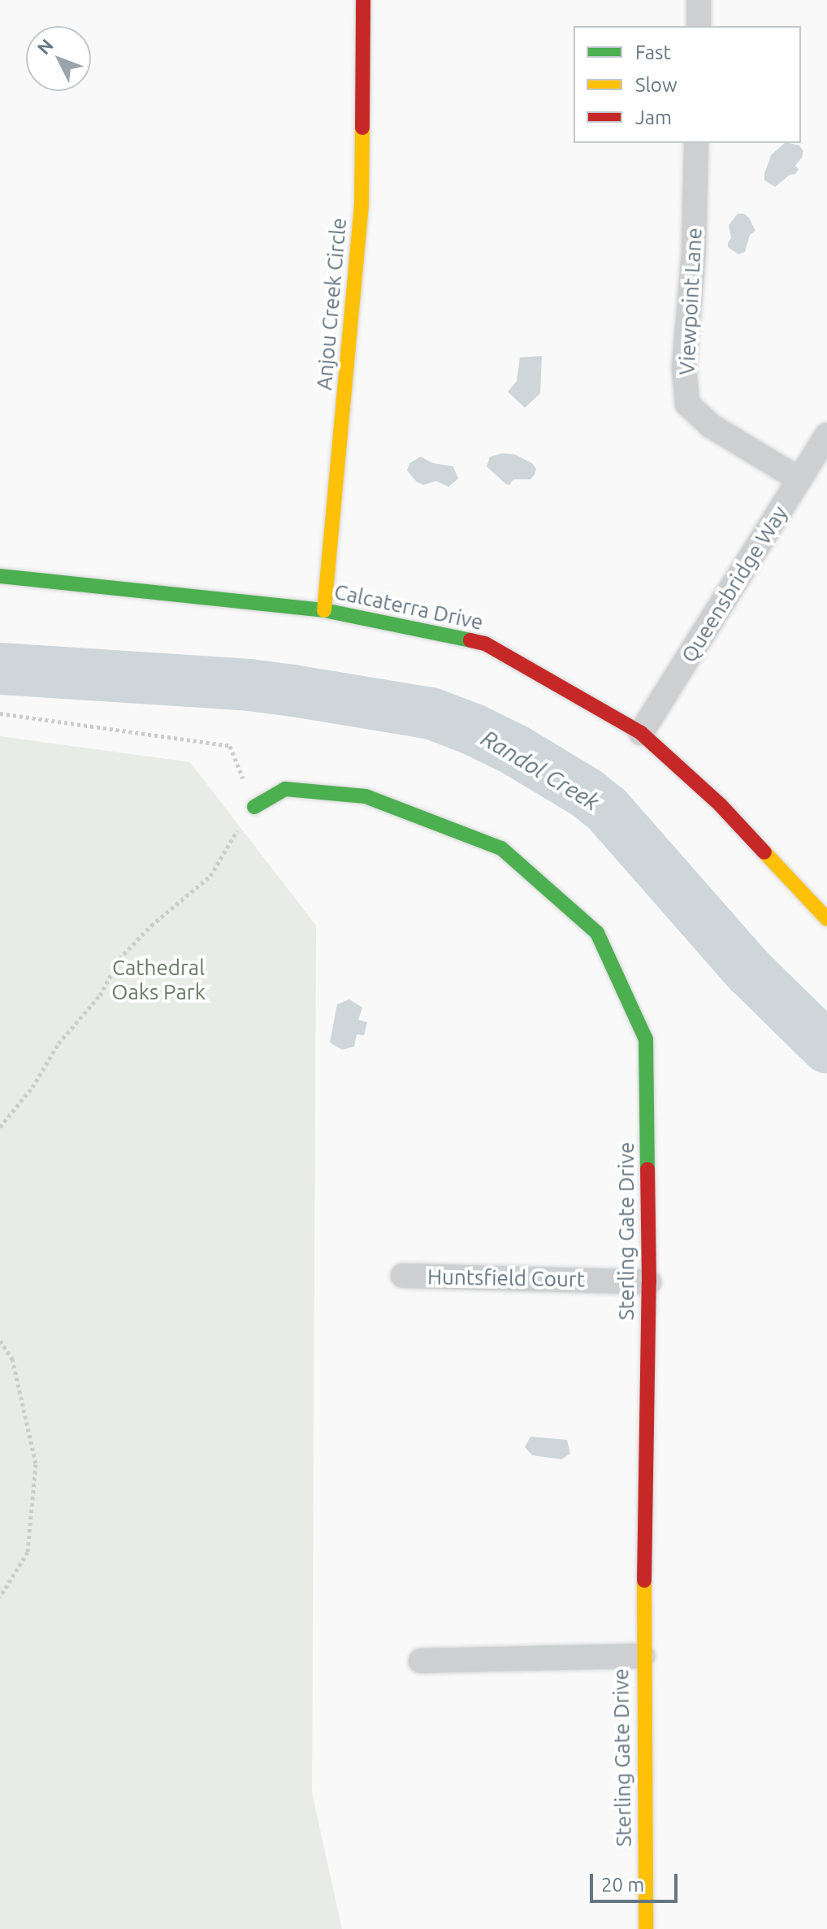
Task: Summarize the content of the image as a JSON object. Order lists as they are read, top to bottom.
{
  "streets": {
    "street": [
      "Viewpoint Lane",
      "Anjou Creek Circle",
      "Queensbridge Way",
      "Calcaterra Drive",
      "Sterling Gate Drive",
      "Huntsfield Court"
    ]
  },
  "crossings": [
    ["Viewpoint Lane", "Queensbridge Way"],
    ["Anjou Creek Circle", "Calcaterra Drive"],
    ["Queensbridge Way", "Calcaterra Drive"],
    ["Sterling Gate Drive", "Huntsfield Court"]
  ],
  "water": ["Randol Creek"],
  "parks": ["Cathedral Oaks Park"],
  "legend": ["Fast", "Slow", "Jam"],
  "scale_bar": "20 m",
  "north": "top left"
}
